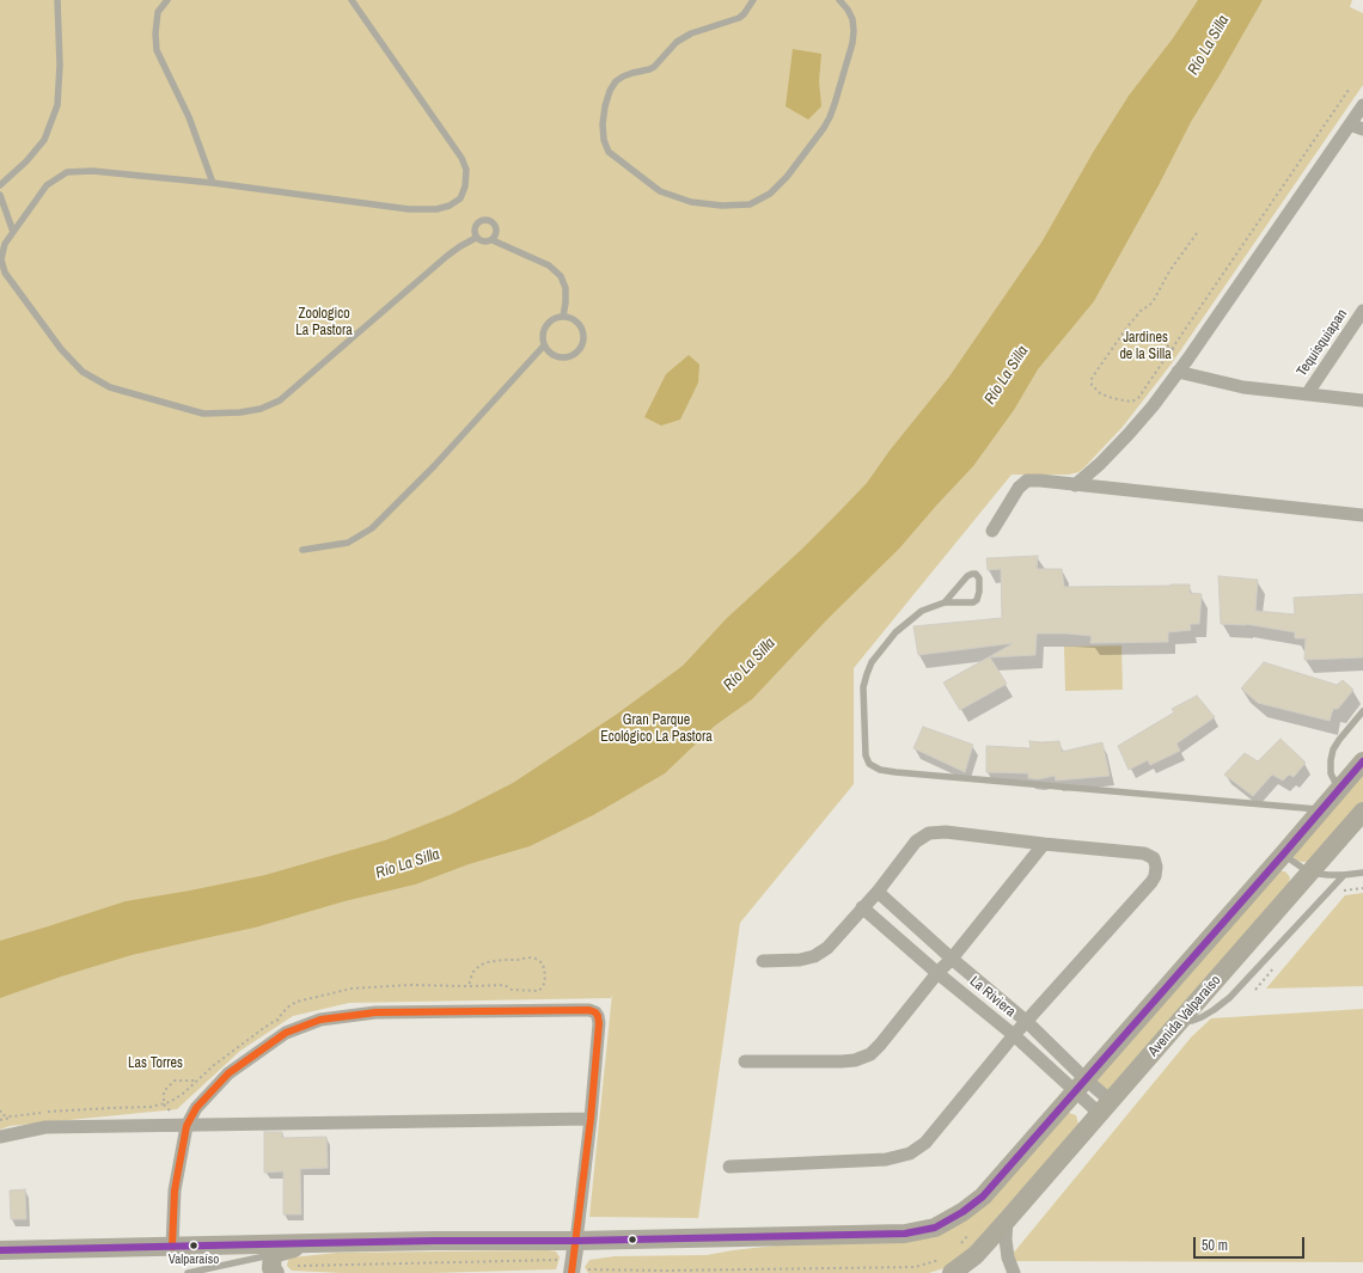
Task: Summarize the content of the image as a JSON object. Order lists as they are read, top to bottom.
{
  "streets": {
    "main road": ["Avenida Valparaíso"],
    "street": ["Tequisquiapan", "La Riviera"]
  },
  "crossings": [
    ["La Riviera", "Avenida Valparaíso"]
  ],
  "water": ["Río La Silla"],
  "parks": [
    "Zoologico La Pastora",
    "Jardines de la Silla",
    "Gran Parque Ecológico La Pastora",
    "Las Torres"
  ],
  "places": ["Valparaíso"],
  "scale_bar": "50 m"
}
